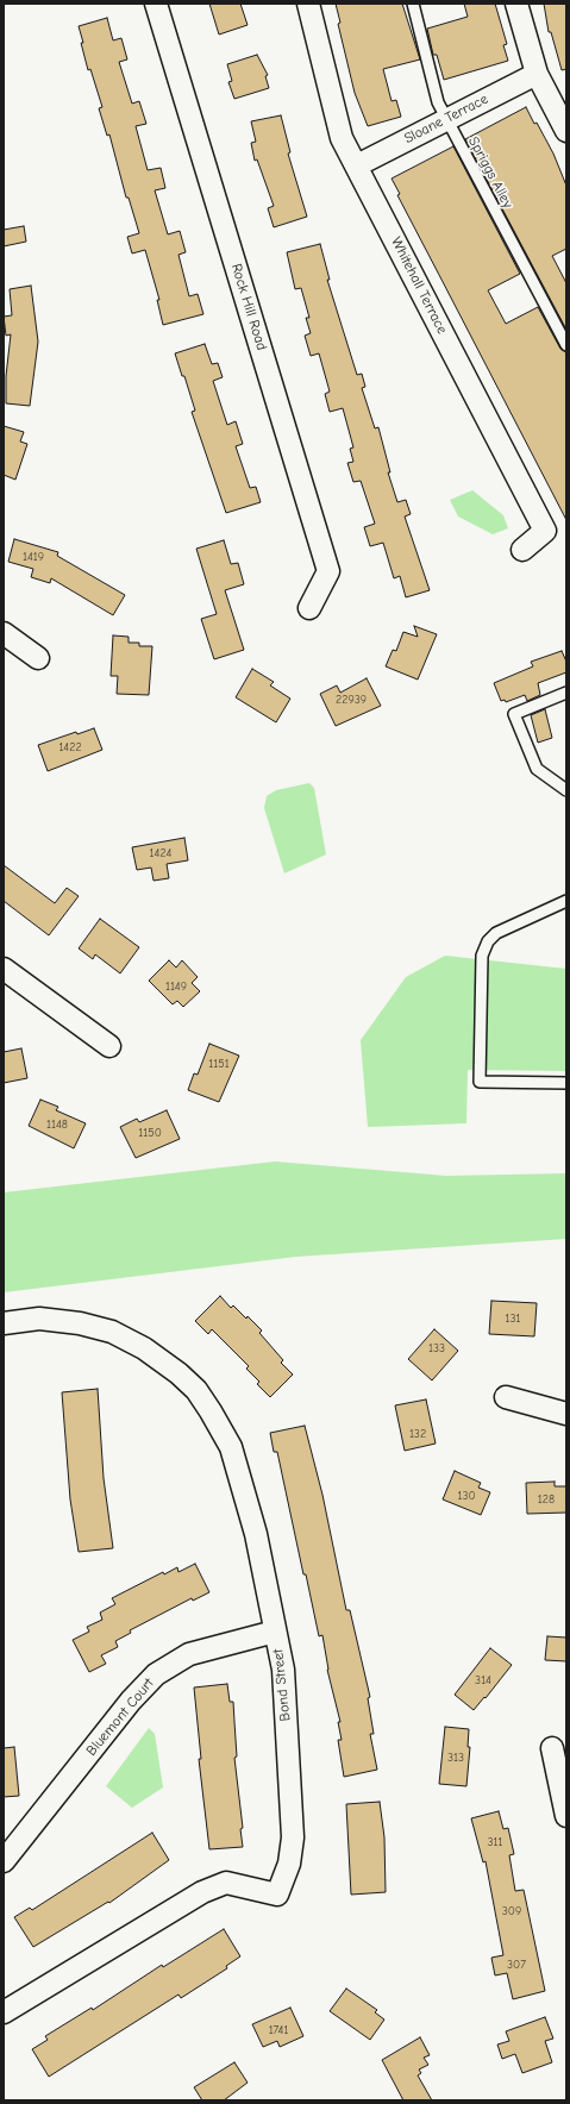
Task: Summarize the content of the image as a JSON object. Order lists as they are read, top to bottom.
{
  "streets": {
    "street": [
      "Sloane Terrace",
      "Whitehall Terrace",
      "Rock Hill Road",
      "Bond Street",
      "Bluemont Court"
    ],
    "lane": ["Spriggs Alley"]
  },
  "crossings": [
    ["Sloane Terrace", "Spriggs Alley"],
    ["Sloane Terrace", "Whitehall Terrace"],
    ["Bond Street", "Bluemont Court"]
  ],
  "house_numbers": [
    "1419",
    "22939",
    "1422",
    "1424",
    "1149",
    "1151",
    "1148",
    "1150",
    "131",
    "133",
    "132",
    "130",
    "128",
    "314",
    "313",
    "311",
    "309",
    "307",
    "1741"
  ]
}
